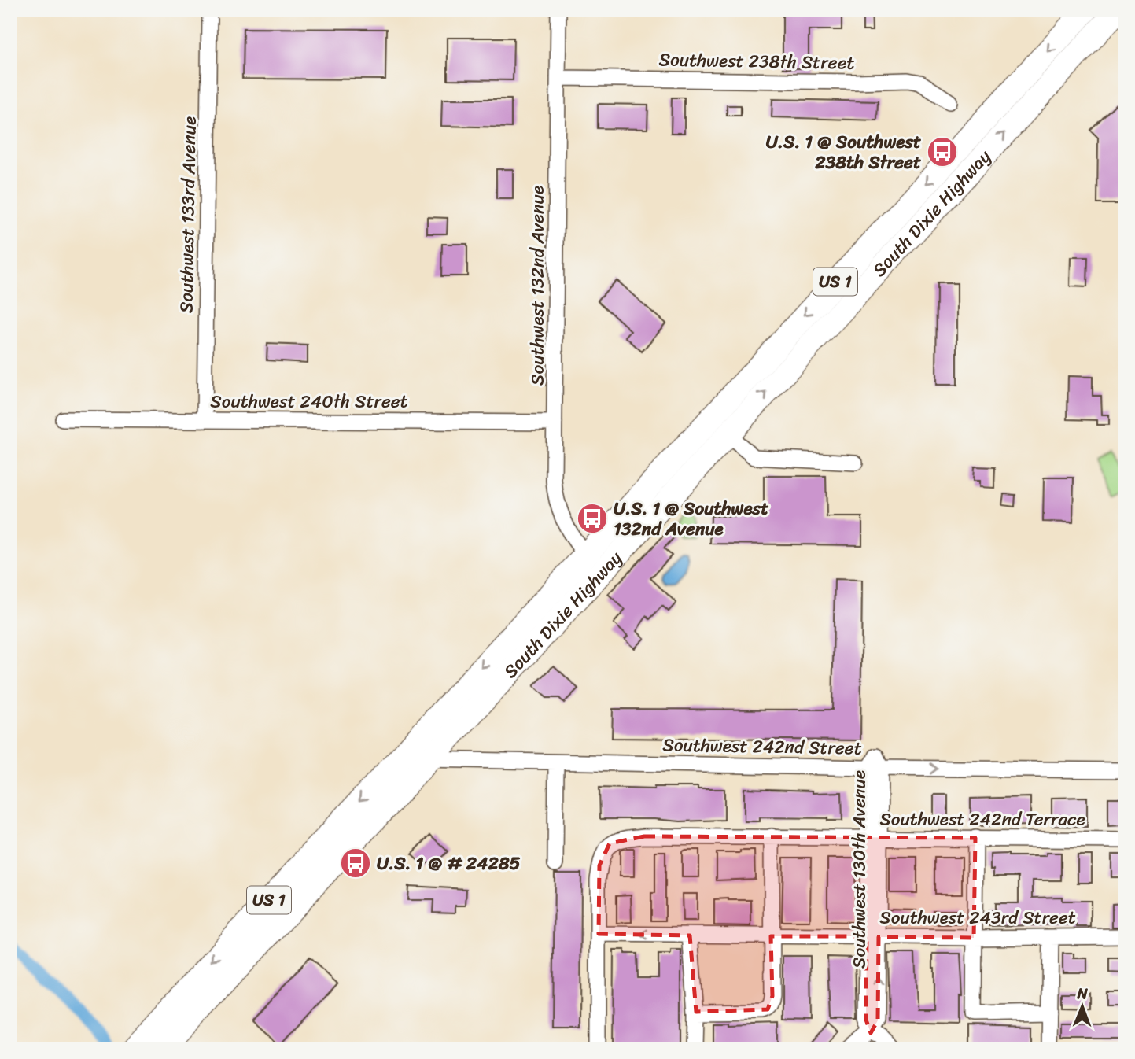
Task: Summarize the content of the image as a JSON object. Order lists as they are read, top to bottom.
{
  "streets": {
    "highway": ["South Dixie Highway", "US 1"],
    "street": [
      "Southwest 238th Street",
      "Southwest 133rd Avenue",
      "Southwest 132nd Avenue",
      "Southwest 240th Street",
      "Southwest 242nd Street",
      "Southwest 242nd Terrace",
      "Southwest 130th Avenue",
      "Southwest 243rd Street"
    ]
  },
  "crossings": [
    ["Southwest 238th Street", "Southwest 132nd Avenue"],
    ["South Dixie Highway", "Southwest 132nd Avenue"],
    ["South Dixie Highway", "Southwest 242nd Street"],
    ["Southwest 133rd Avenue", "Southwest 240th Street"],
    ["Southwest 132nd Avenue", "Southwest 240th Street"],
    ["Southwest 242nd Street", "Southwest 130th Avenue"],
    ["Southwest 242nd Terrace", "Southwest 130th Avenue"],
    ["Southwest 242nd Terrace", "Southwest 243rd Street"],
    ["Southwest 130th Avenue", "Southwest 243rd Street"]
  ],
  "places": {
    "bus stop": ["U.S. 1 @ Southwest 238th Street", "U.S. 1 @ Southwest 132nd Avenue", "U.S. 1 @ # 24285"]
  },
  "north": "top"
}
